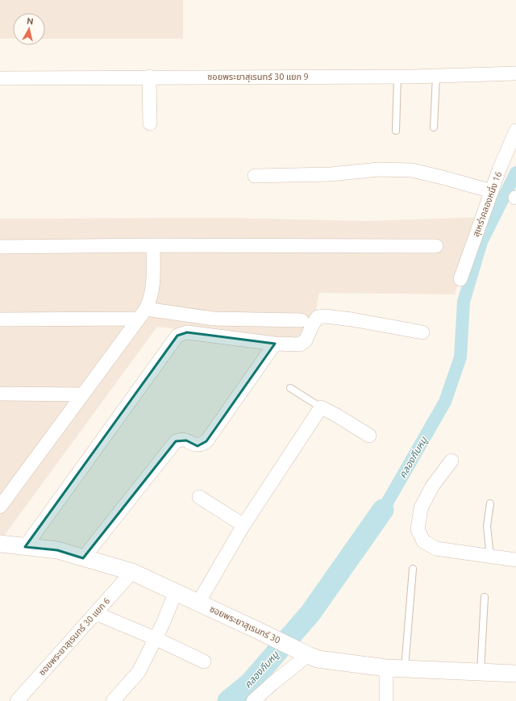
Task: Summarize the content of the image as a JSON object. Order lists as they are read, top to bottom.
{
  "streets": {
    "street": [
      "ซอยพระยาสุเรนทร์ 30 แยก 9",
      "สุเหร่าคลองหนึ่ง 16",
      "ซอยพระยาสุเรนทร์ 30",
      "ซอยพระยาสุเรนทร์ 30 แยก 6"
    ]
  },
  "crossings": [
    ["ซอยพระยาสุเรนทร์ 30", "ซอยพระยาสุเรนทร์ 30 แยก 6"]
  ],
  "water": ["คลองกีบหมู"],
  "north": "top"
}
